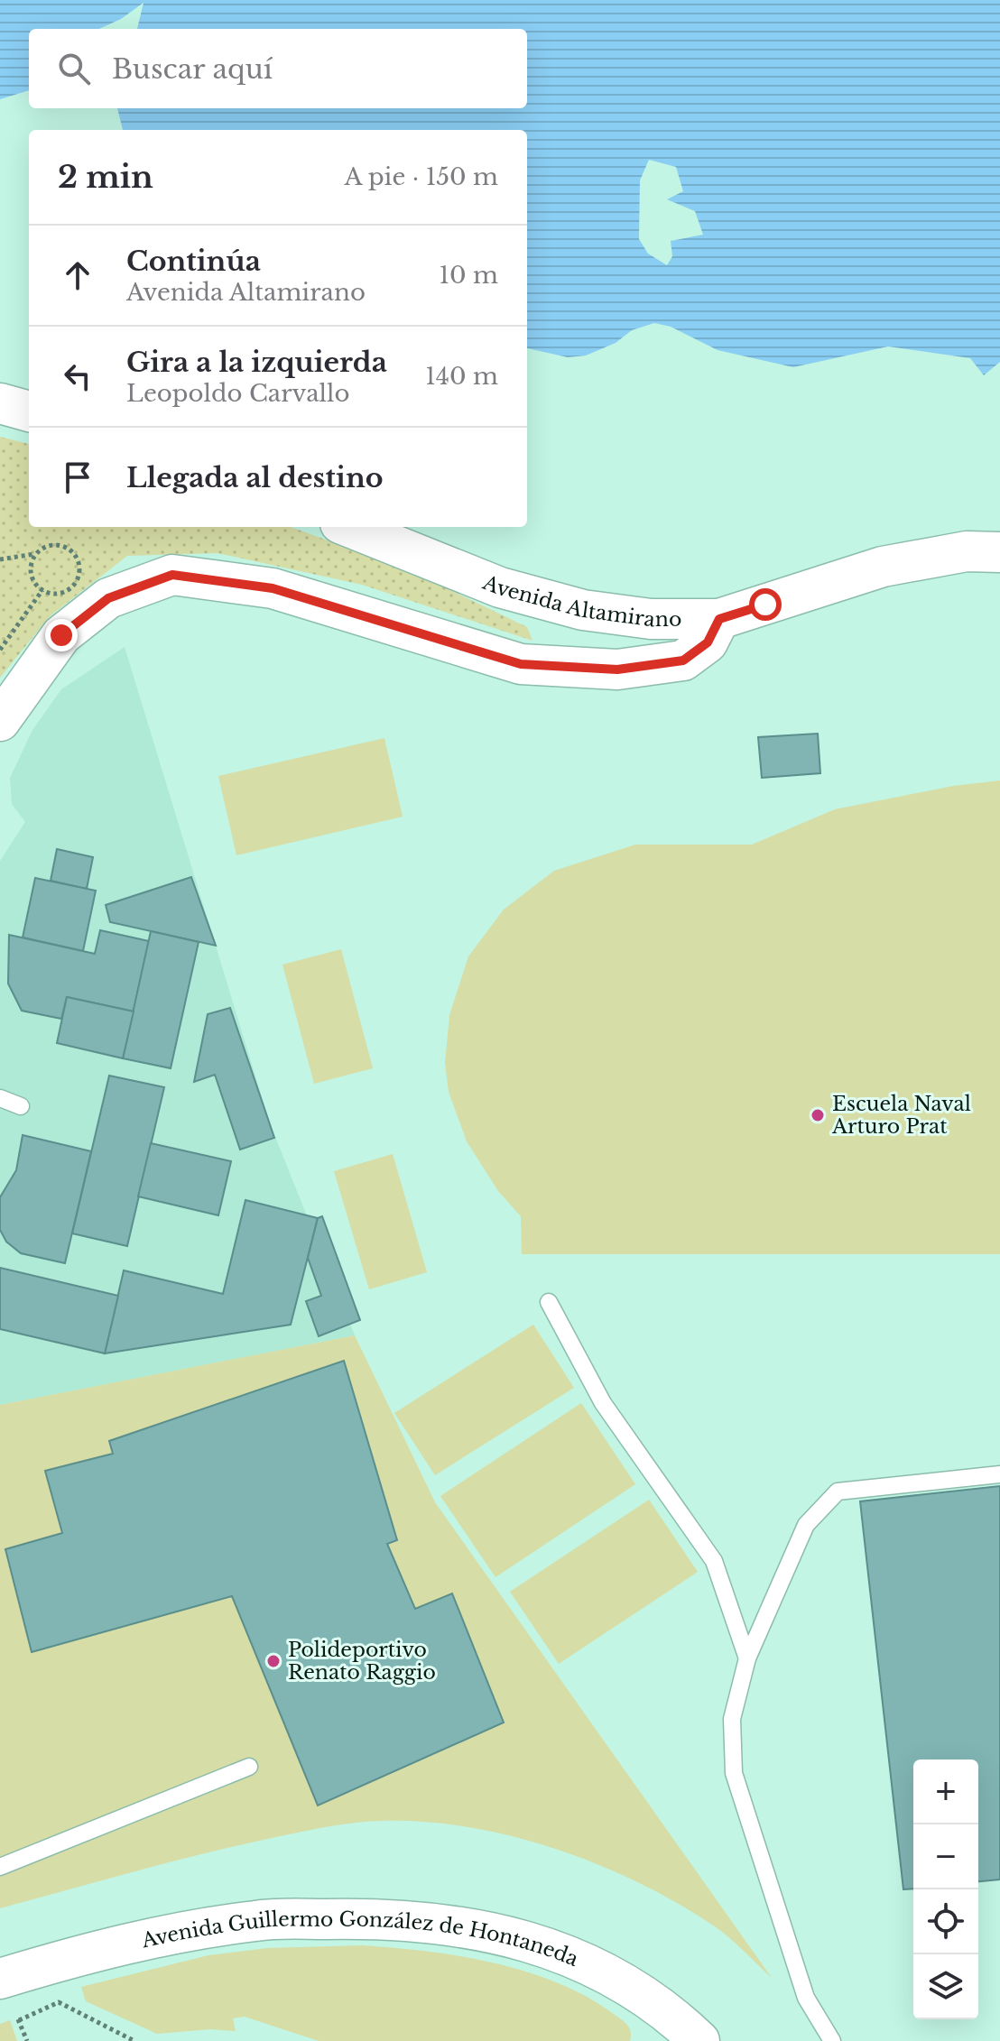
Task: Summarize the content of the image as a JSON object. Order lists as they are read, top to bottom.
{
  "streets": {
    "street": ["Avenida Altamirano", "Avenida Guillermo González de Hontaneda"]
  },
  "places": ["Escuela Naval Arturo Prat", "Polideportivo Renato Raggio"],
  "page": {
    "search": "Buscar aquí",
    "heading": ["2 min", "A pie · 150 m"],
    "list": [
      ["Continúa", "Avenida Altamirano", "10 m"],
      ["Gira a la izquierda", "Leopoldo Carvallo", "140 m"],
      "Llegada al destino"
    ],
    "map_buttons": ["+", "−"]
  }
}
